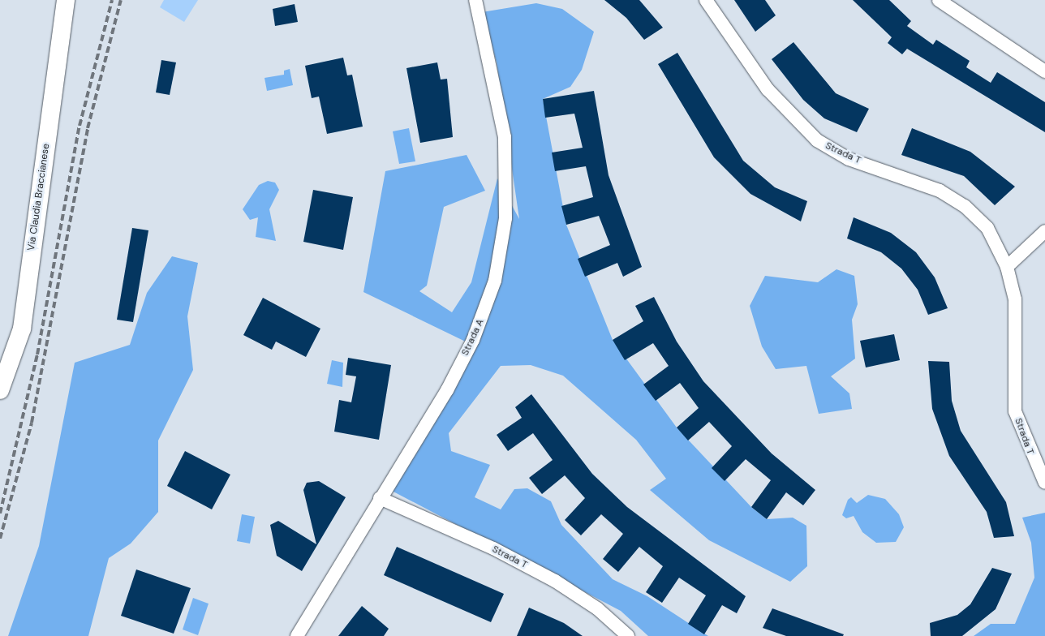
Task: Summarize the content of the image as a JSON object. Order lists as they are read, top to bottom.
{
  "streets": {
    "main road": ["Via Claudia Braccianese"],
    "street": ["Strada T", "Strada A"]
  },
  "crossings": [
    ["Strada T", "Strada A"]
  ]
}
